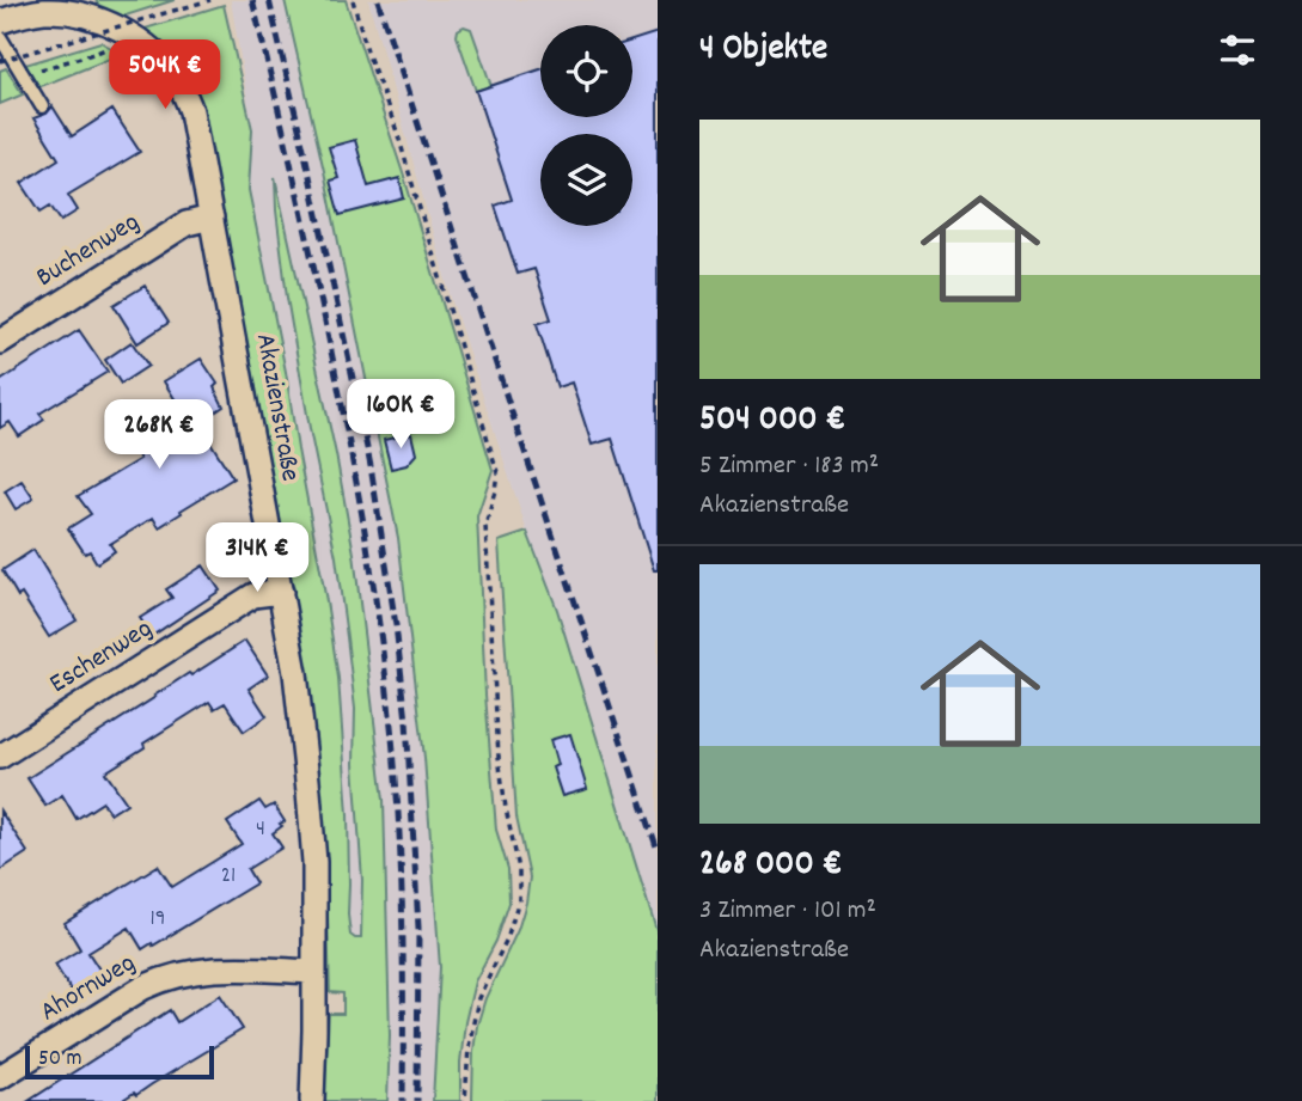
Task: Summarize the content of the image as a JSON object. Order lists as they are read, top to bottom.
{
  "streets": {
    "street": [
      "Buchenweg",
      "Akazienstraße",
      "Eschenweg",
      "Ahornweg"
    ]
  },
  "crossings": [
    ["Buchenweg", "Akazienstraße"],
    ["Akazienstraße", "Eschenweg"],
    ["Akazienstraße", "Ahornweg"]
  ],
  "house_numbers": ["4", "21", "19"],
  "scale_bar": "50 m",
  "page": {
    "heading": "4 Objekte",
    "price": [
      "504K €",
      "160K €",
      "268K €",
      "314K €"
    ],
    "list": [
      {
        "name": "504 000 €",
        "note": "5 Zimmer · 183 m² · Akazienstraße"
      },
      {
        "name": "268 000 €",
        "note": "3 Zimmer · 101 m² · Akazienstraße"
      }
    ],
    "scale": "50 m"
  }
}
